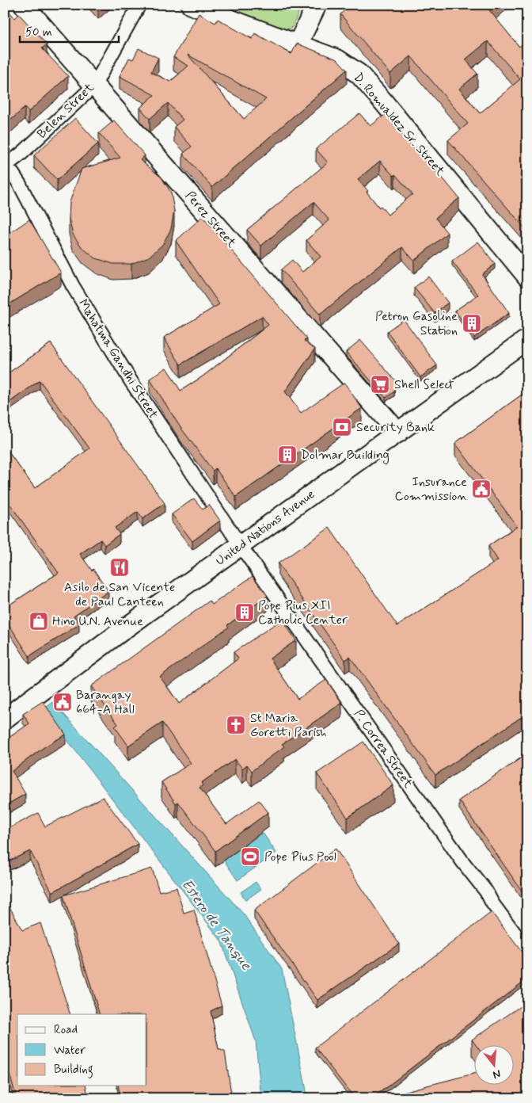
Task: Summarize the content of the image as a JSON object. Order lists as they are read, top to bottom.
{
  "streets": {
    "main road": ["D. Romualdez Sr. Street", "Perez Street", "United Nations Avenue"],
    "street": ["Belen Street", "Mahatma Gandhi Street", "P. Correa Street"]
  },
  "crossings": [
    ["Belen Street", "Perez Street"],
    ["Belen Street", "Mahatma Gandhi Street"],
    ["Perez Street", "United Nations Avenue"],
    ["Mahatma Gandhi Street", "United Nations Avenue"],
    ["Mahatma Gandhi Street", "P. Correa Street"],
    ["United Nations Avenue", "P. Correa Street"]
  ],
  "water": ["Estero de Tanque"],
  "places": {
    "building": ["Petron Gasoline Station", "Dolmar Building", "Pope Pius XII Catholic Center"],
    "supermarket": ["Shell Select"],
    "bank": ["Security Bank"],
    "public building": ["Insurance Commission", "Barangay 664-A Hall"],
    "restaurant": ["Asilo de San Vicente de Paul Canteen"],
    "shop": ["Hino U.N. Avenue"],
    "church": ["St Maria Goretti Parish"],
    "sports": ["Pope Pius Pool"]
  },
  "legend": ["Road", "Water", "Building"],
  "scale_bar": "50 m",
  "north": "bottom"
}
